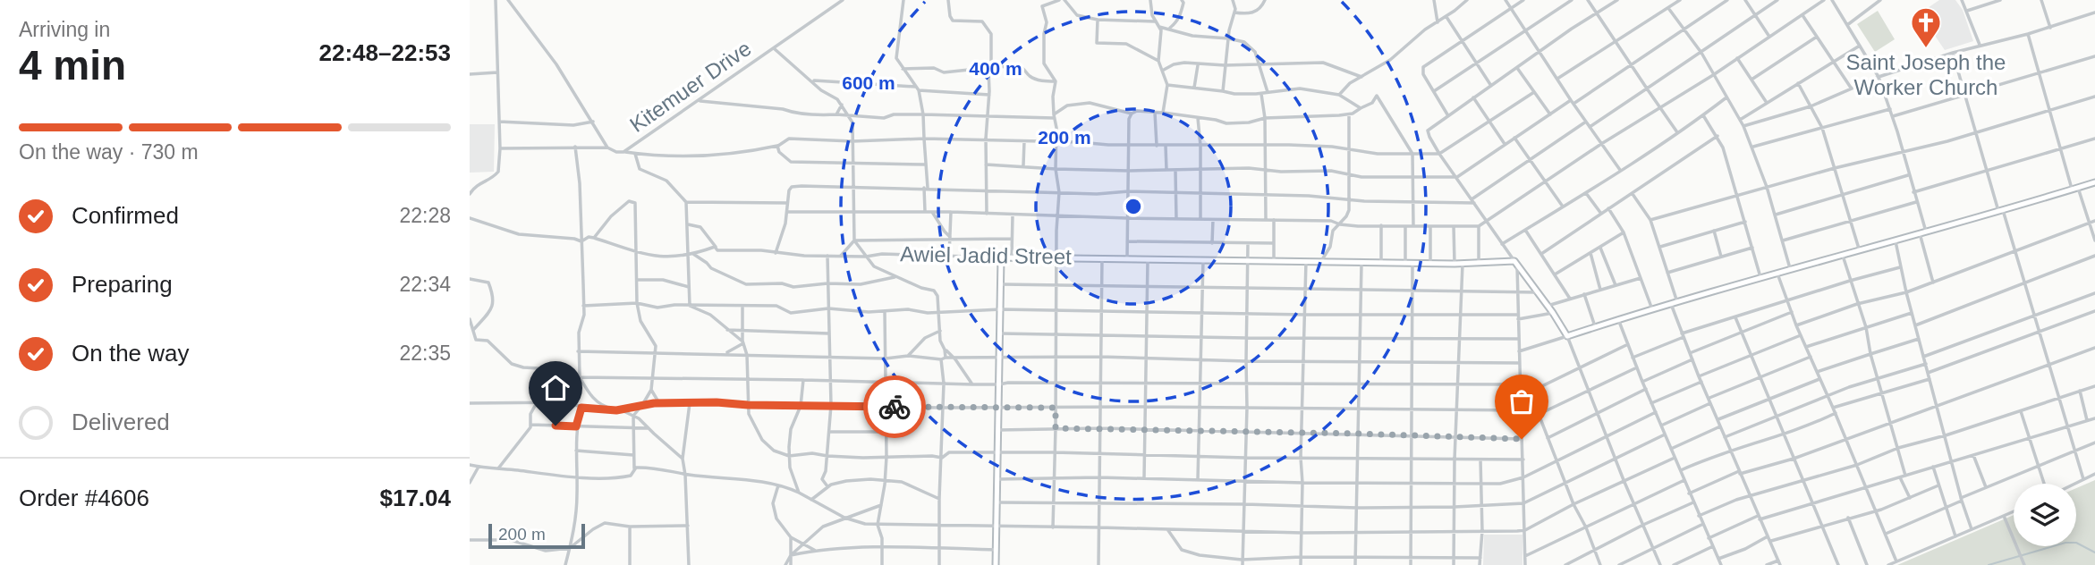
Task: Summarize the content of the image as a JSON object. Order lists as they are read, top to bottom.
{
  "streets": {
    "street": ["Kitemuer Drive", "Awiel Jadid Street"]
  },
  "places": {
    "church": ["Saint Joseph the Worker Church"]
  },
  "scale_bar": "200 m",
  "page": {
    "heading": ["4 min", "Arriving in", "22:48–22:53"],
    "panel": ["Order #4606", "$17.04"],
    "bar": "On the way · 730 m",
    "list": [
      ["Confirmed", "22:28"],
      ["Preparing", "22:34"],
      ["On the way", "22:35"],
      "Delivered"
    ],
    "scale": "200 m"
  },
  "rings": ["400 m", "600 m", "200 m"]
}
